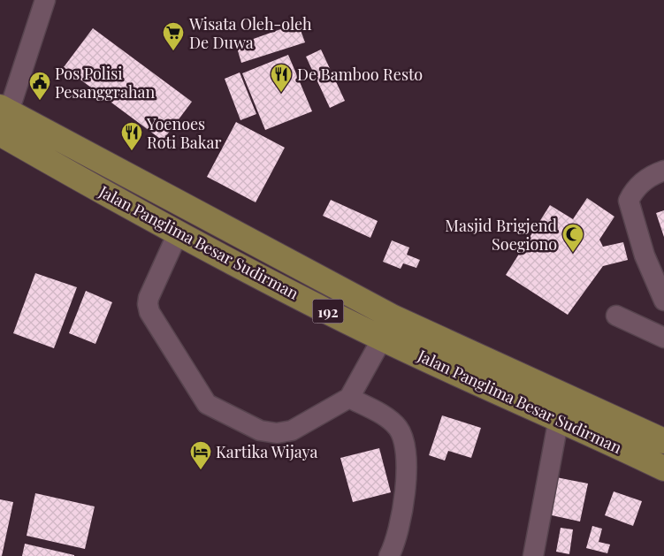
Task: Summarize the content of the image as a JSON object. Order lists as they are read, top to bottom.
{
  "streets": {
    "main road": ["Jalan Panglima Besar Sudirman", "192"]
  },
  "places": {
    "supermarket": ["Wisata Oleh-oleh De Duwa"],
    "restaurant": ["De Bamboo Resto", "Yoenoes Roti Bakar"],
    "public building": ["Pos Polisi Pesanggrahan"],
    "mosque": ["Masjid Brigjend Soegiono"],
    "hotel": ["Kartika Wijaya"]
  }
}
